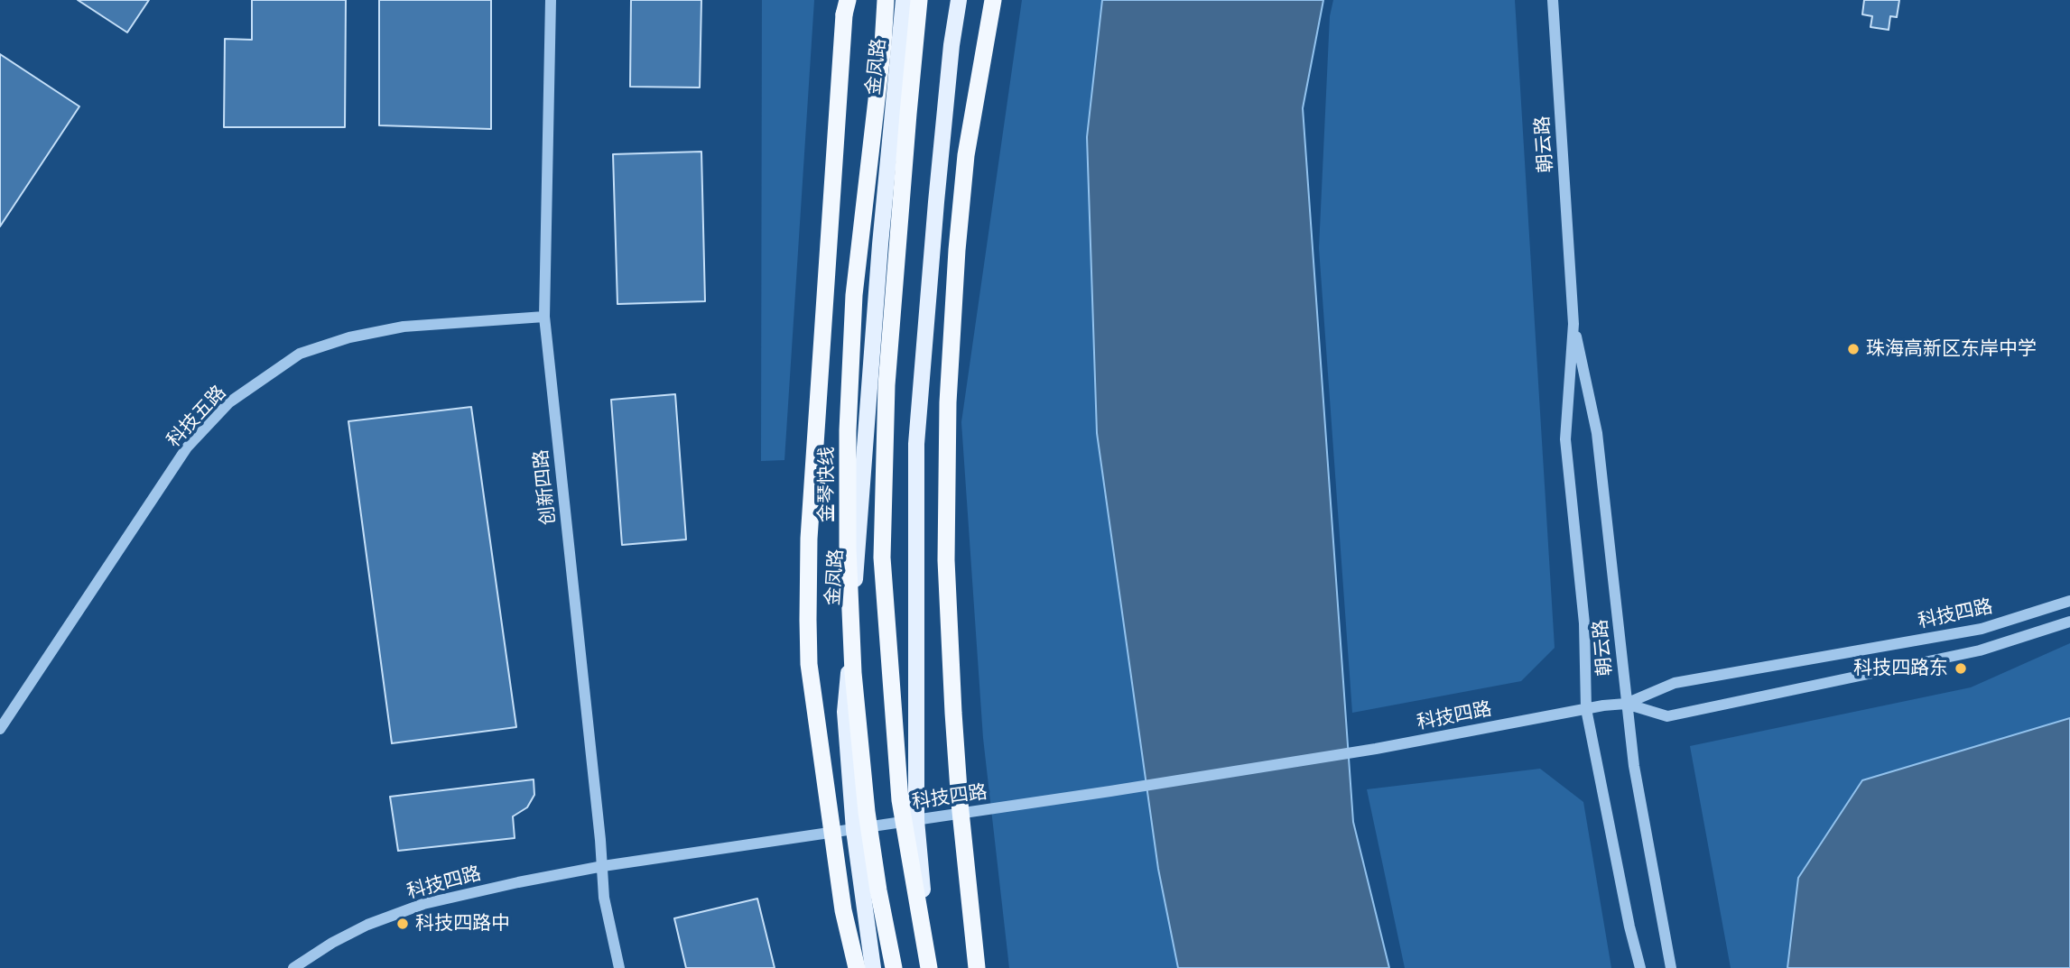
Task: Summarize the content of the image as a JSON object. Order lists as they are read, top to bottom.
{
  "streets": {
    "highway": ["金琴快线"],
    "main road": ["金凤路"],
    "street": [
      "朝云路",
      "科技五路",
      "创新四路",
      "科技四路"
    ]
  },
  "crossings": [
    ["金凤路", "科技四路"],
    ["朝云路", "科技四路"],
    ["科技五路", "创新四路"],
    ["创新四路", "科技四路"]
  ],
  "places": ["珠海高新区东岸中学", "科技四路东", "科技四路中"]
}
